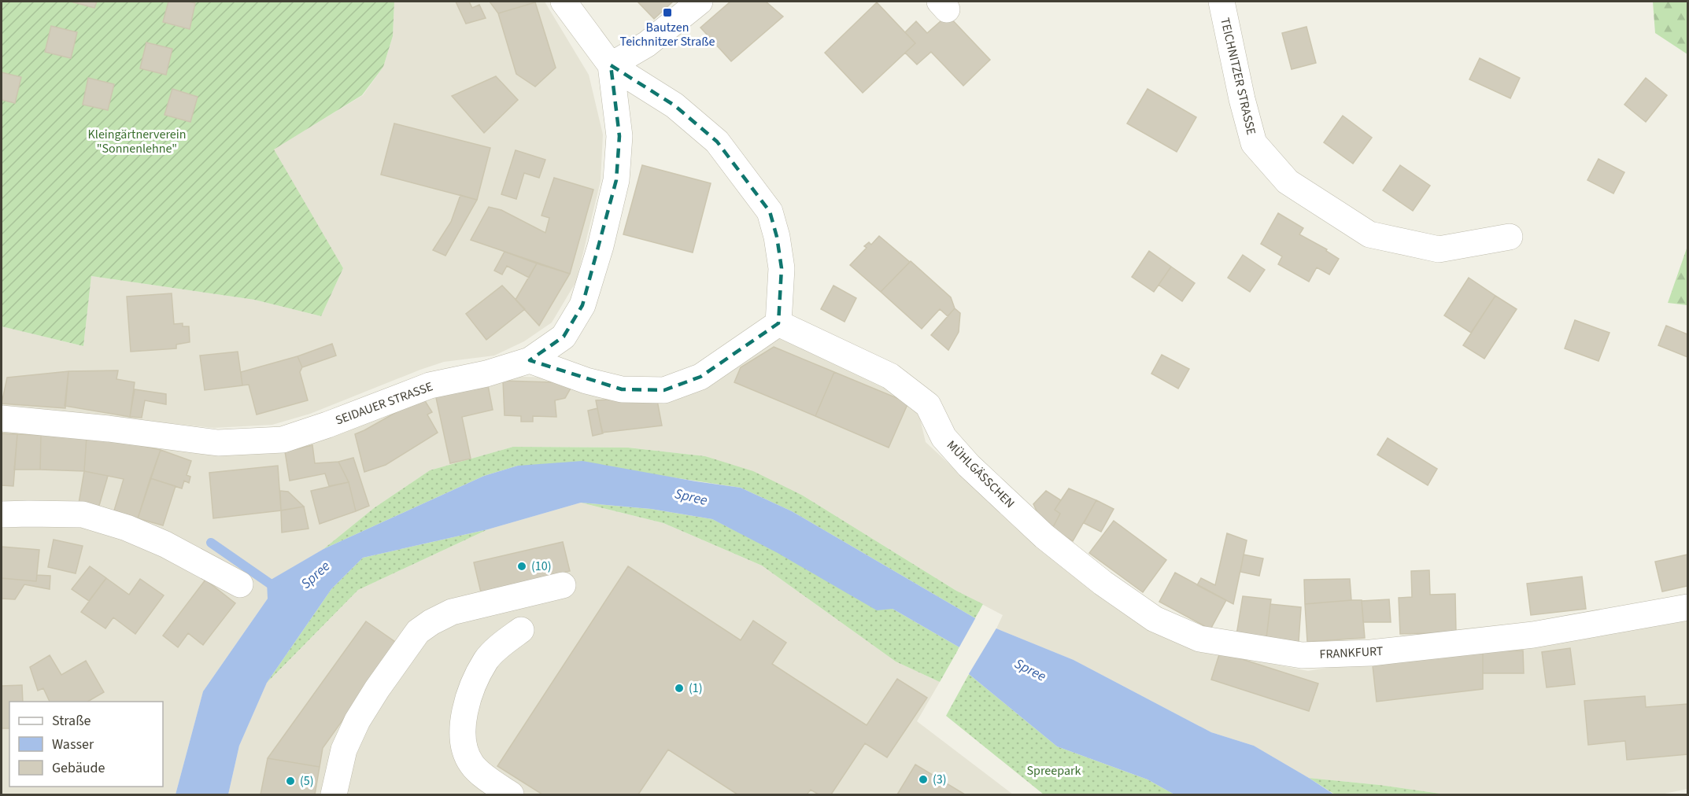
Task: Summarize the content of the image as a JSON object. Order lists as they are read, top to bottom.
{
  "streets": {
    "street": [
      "TEICHNITZER STRASSE",
      "SEIDAUER STRASSE",
      "MÜHLGÄSSCHEN",
      "FRANKFURT"
    ]
  },
  "crossings": [
    ["MÜHLGÄSSCHEN", "FRANKFURT"]
  ],
  "water": ["Spree"],
  "parks": ["Kleingärtnerverein \"Sonnenlehne\"", "Spreepark"],
  "places": {
    "transit": ["Bautzen Teichnitzer Straße"],
    "other": [
      "(10)",
      "(1)",
      "(3)",
      "(5)"
    ]
  },
  "legend": ["Straße", "Wasser", "Gebäude"]
}
